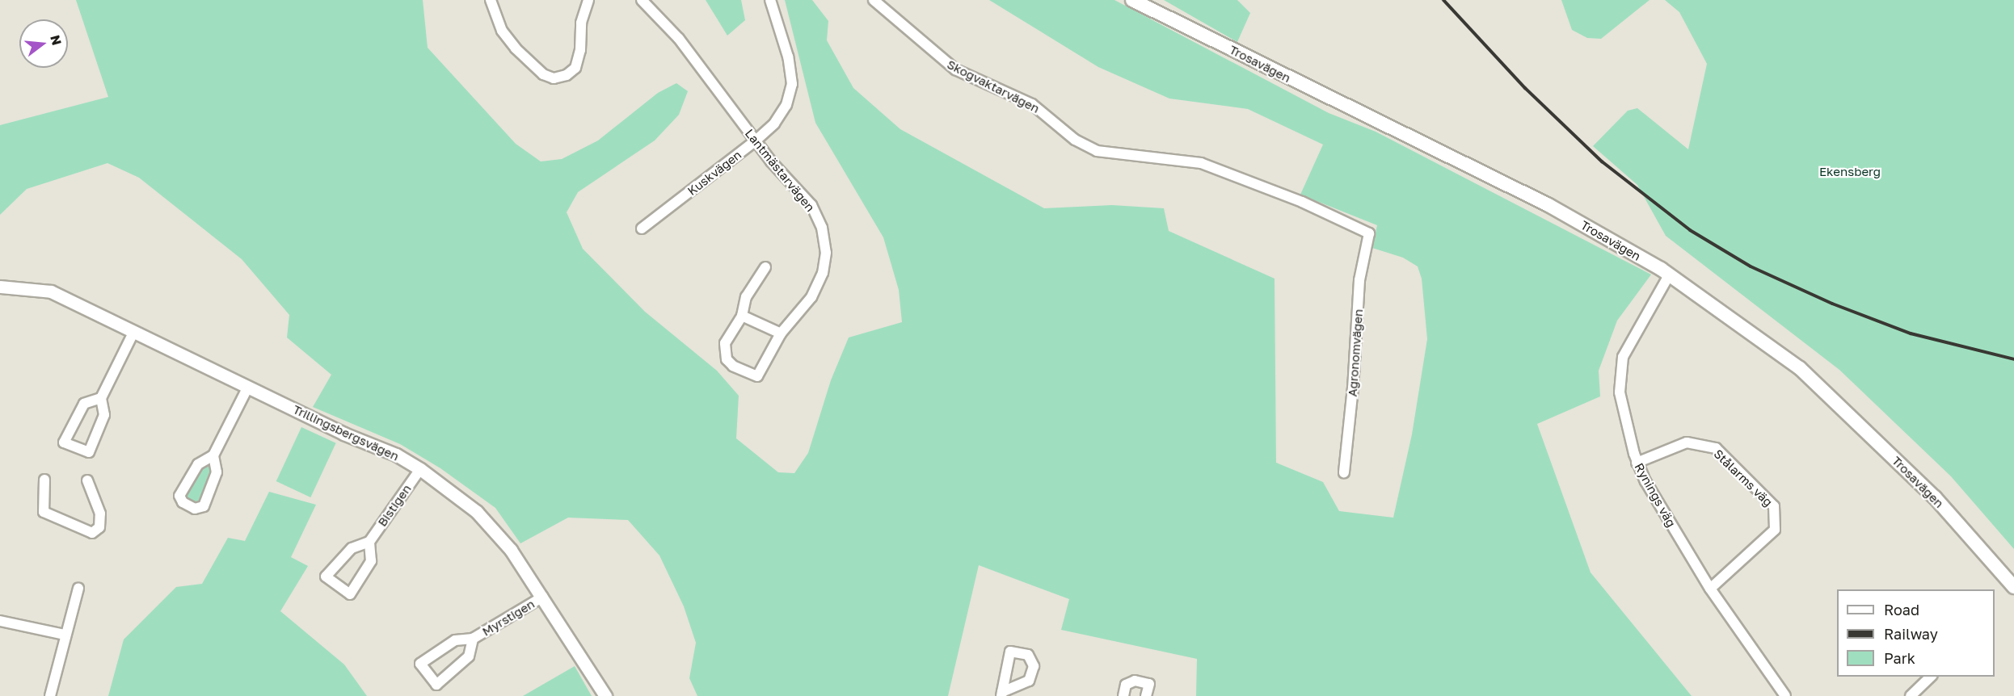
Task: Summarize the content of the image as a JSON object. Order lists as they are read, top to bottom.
{
  "streets": {
    "main road": ["Trosavägen"],
    "street": [
      "Skogvaktarvägen",
      "Lantmästarvägen",
      "Kuskvägen",
      "Agronomvägen",
      "Trillingsbergsvägen",
      "Stålarms väg",
      "Rynings väg",
      "Bistigen",
      "Myrstigen"
    ]
  },
  "crossings": [
    ["Trosavägen", "Rynings väg"],
    ["Skogvaktarvägen", "Agronomvägen"],
    ["Lantmästarvägen", "Kuskvägen"],
    ["Trillingsbergsvägen", "Bistigen"],
    ["Trillingsbergsvägen", "Myrstigen"],
    ["Stålarms väg", "Rynings väg"]
  ],
  "parks": ["Ekensberg"],
  "legend": ["Road", "Railway", "Park"],
  "north": "right"
}
